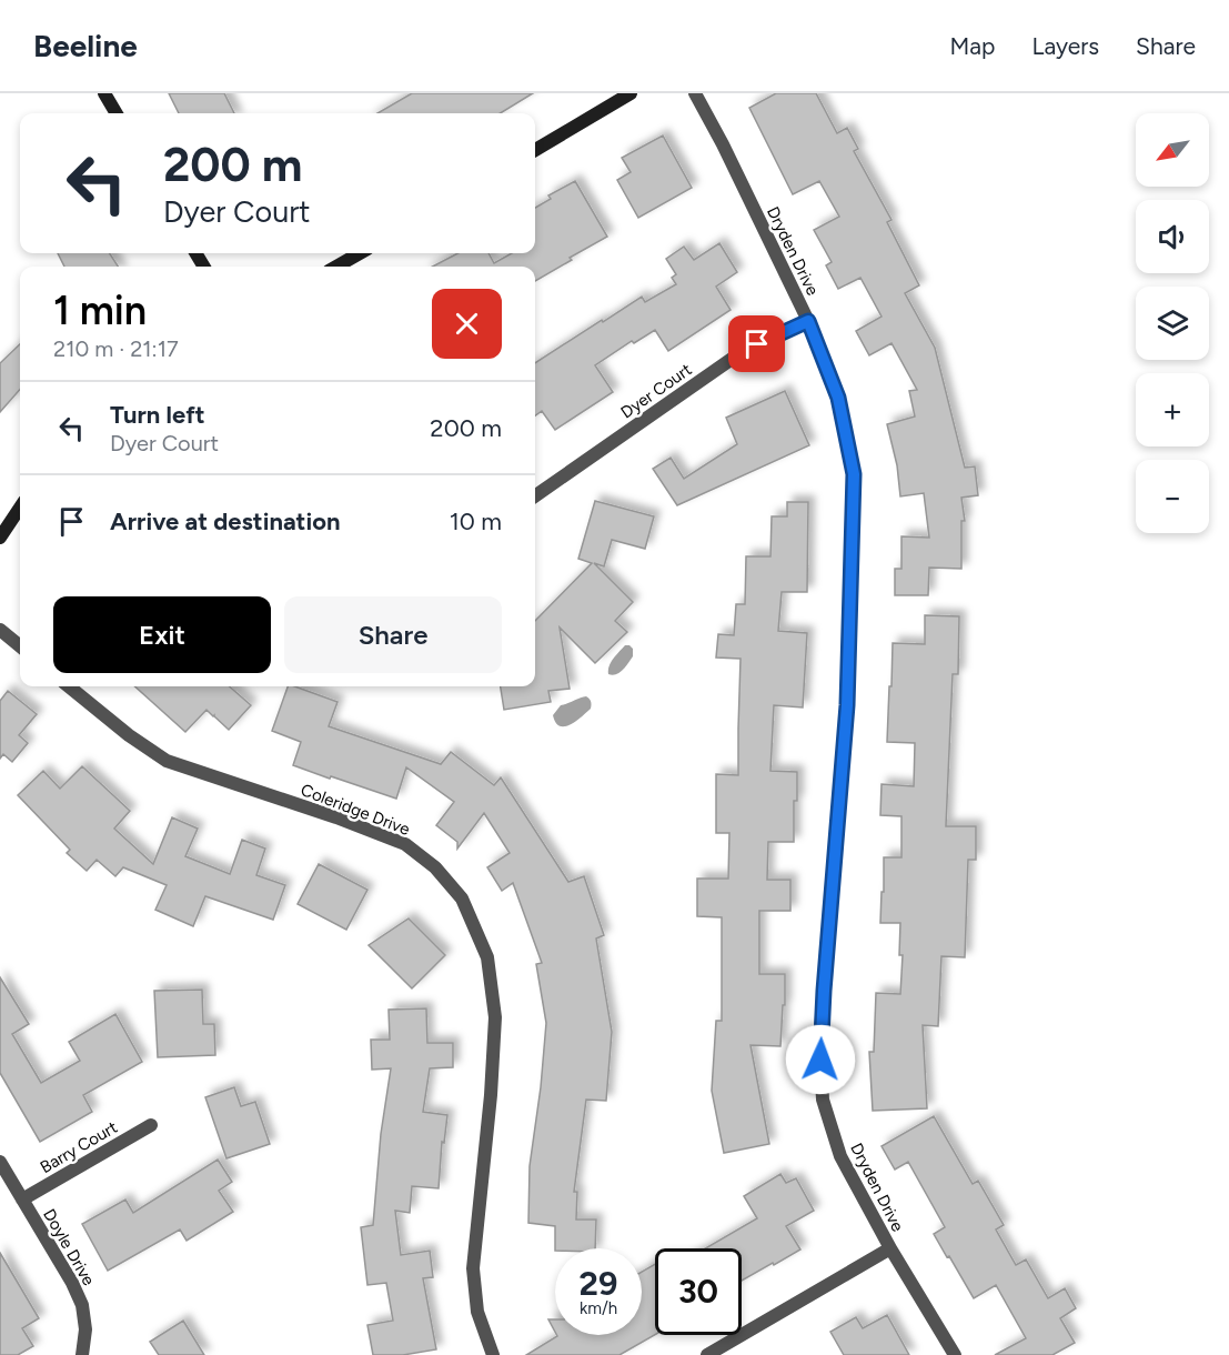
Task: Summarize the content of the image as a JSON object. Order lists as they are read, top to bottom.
{
  "streets": {
    "street": [
      "Dryden Drive",
      "Dyer Court",
      "Coleridge Drive",
      "Barry Court",
      "Doyle Drive"
    ]
  },
  "crossings": [
    ["Dryden Drive", "Dyer Court"],
    ["Barry Court", "Doyle Drive"]
  ],
  "north": "bottom left",
  "page": {
    "header": "Beeline",
    "nav": ["Map", "Layers", "Share"],
    "map_buttons": ["+", "−"],
    "turn": ["200 m", "Dyer Court"],
    "heading": ["1 min", "210 m · 21:17"],
    "list": [
      {
        "name": "Turn left",
        "note": "Dyer Court",
        "value": "200 m"
      },
      {
        "name": "Arrive at destination",
        "value": "10 m"
      }
    ],
    "buttons": ["Exit", "Share"],
    "speed": "29 km/h",
    "limit": "30"
  }
}
